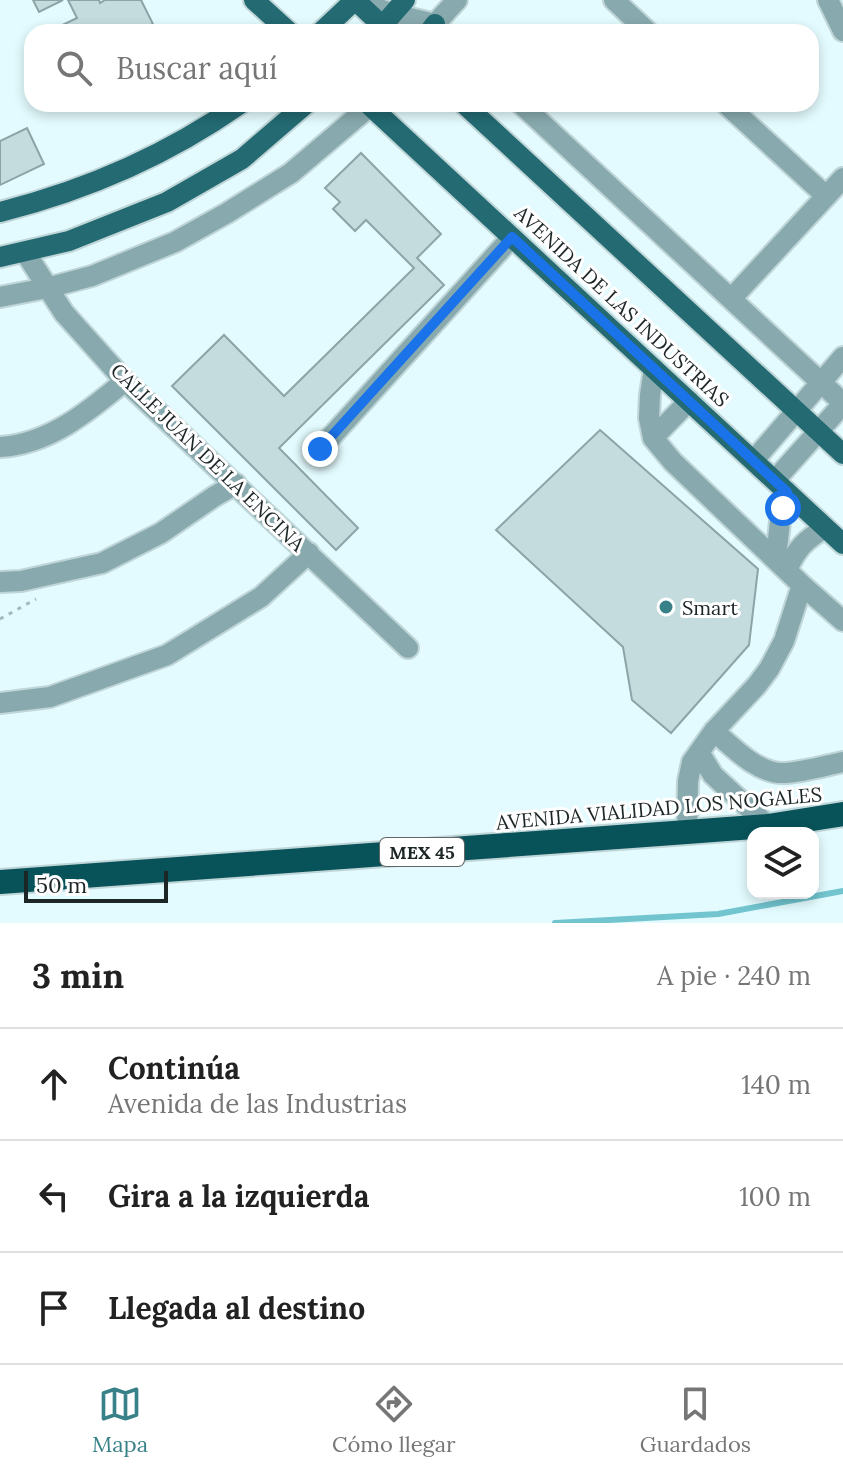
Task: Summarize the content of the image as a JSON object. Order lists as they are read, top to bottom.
{
  "streets": {
    "highway": ["AVENIDA VIALIDAD LOS NOGALES", "MEX 45"],
    "main road": ["AVENIDA DE LAS INDUSTRIAS"],
    "street": ["CALLE JUAN DE LA ENCINA"]
  },
  "places": ["Smart"],
  "scale_bar": "50 m",
  "page": {
    "search": "Buscar aquí",
    "scale": "50 m",
    "heading": ["3 min", "A pie · 240 m"],
    "list": [
      ["Continúa", "Avenida de las Industrias", "140 m"],
      ["Gira a la izquierda", "100 m"],
      "Llegada al destino"
    ],
    "nav": ["Mapa", "Cómo llegar", "Guardados"]
  }
}
